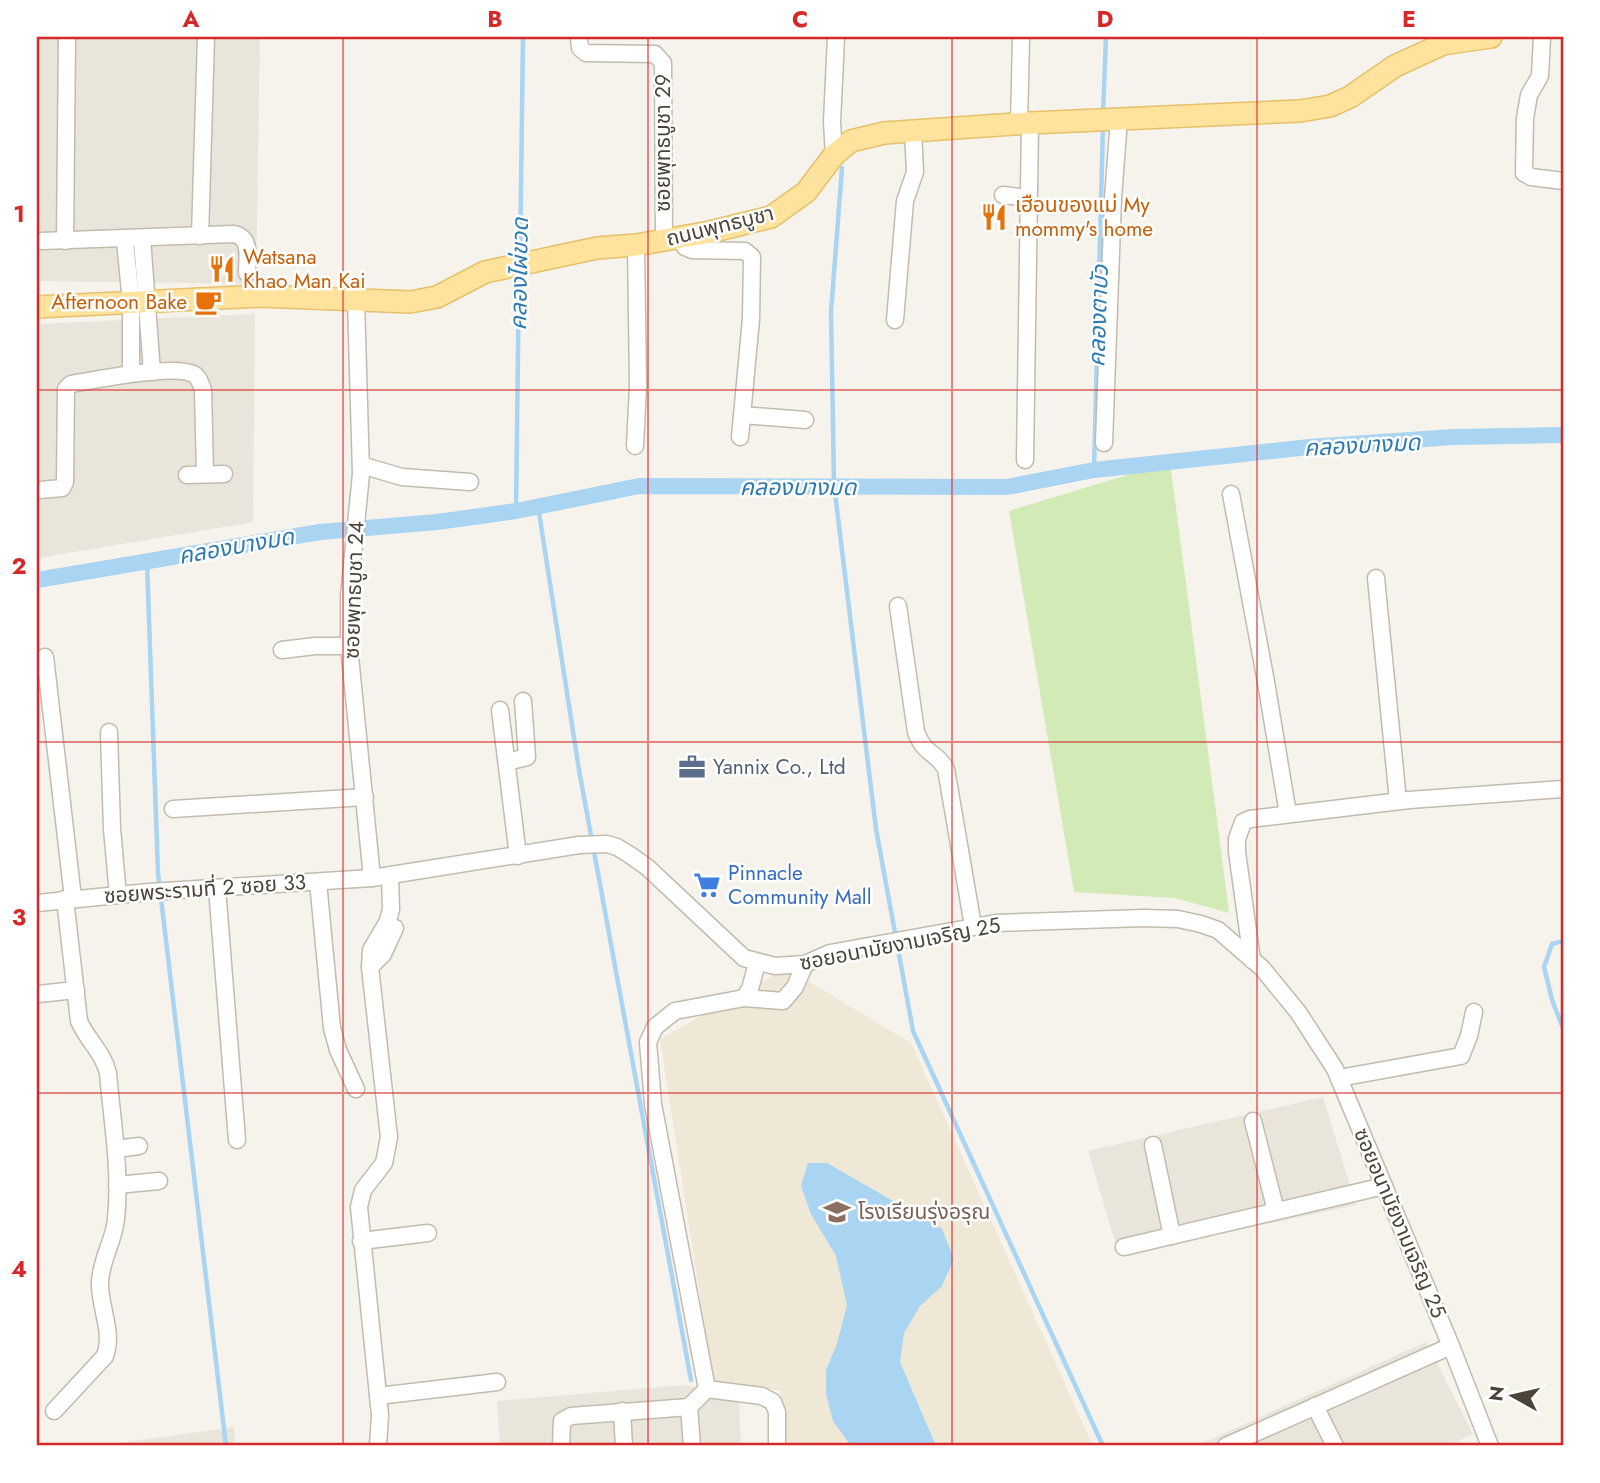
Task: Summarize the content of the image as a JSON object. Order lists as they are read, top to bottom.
{
  "streets": {
    "main road": ["ถนนพุทธบูชา"],
    "street": [
      "ซอยพุทธบูชา 29",
      "ซอยพุทธบูชา 24",
      "ซอยพระรามที่ 2 ซอย 33",
      "ซอยอนามัยงามเจริญ 25"
    ]
  },
  "crossings": [
    ["ซอยพุทธบูชา 29", "ถนนพุทธบูชา"],
    ["ถนนพุทธบูชา", "ซอยพุทธบูชา 24"],
    ["ซอยพุทธบูชา 24", "ซอยพระรามที่ 2 ซอย 33"],
    ["ซอยพุทธบูชา 24", "ซอยอนามัยงามเจริญ 25"],
    ["ซอยพระรามที่ 2 ซอย 33", "ซอยอนามัยงามเจริญ 25"]
  ],
  "water": ["คลองไผ่ขวด", "คลองตาบัว", "คลองบางมด"],
  "places": {
    "restaurant": ["เฮือนของแม่ My mommy's home", "Watsana Khao Man Kai"],
    "cafe": ["Afternoon Bake"],
    "office": ["Yannix Co., Ltd"],
    "supermarket": ["Pinnacle Community Mall"],
    "school or university": ["โรงเรียนรุ่งอรุณ"]
  },
  "north": "left",
  "grid": {
    "columns": [
      "A",
      "B",
      "C",
      "D",
      "E"
    ],
    "rows": [
      "1",
      "2",
      "3",
      "4"
    ]
  }
}
